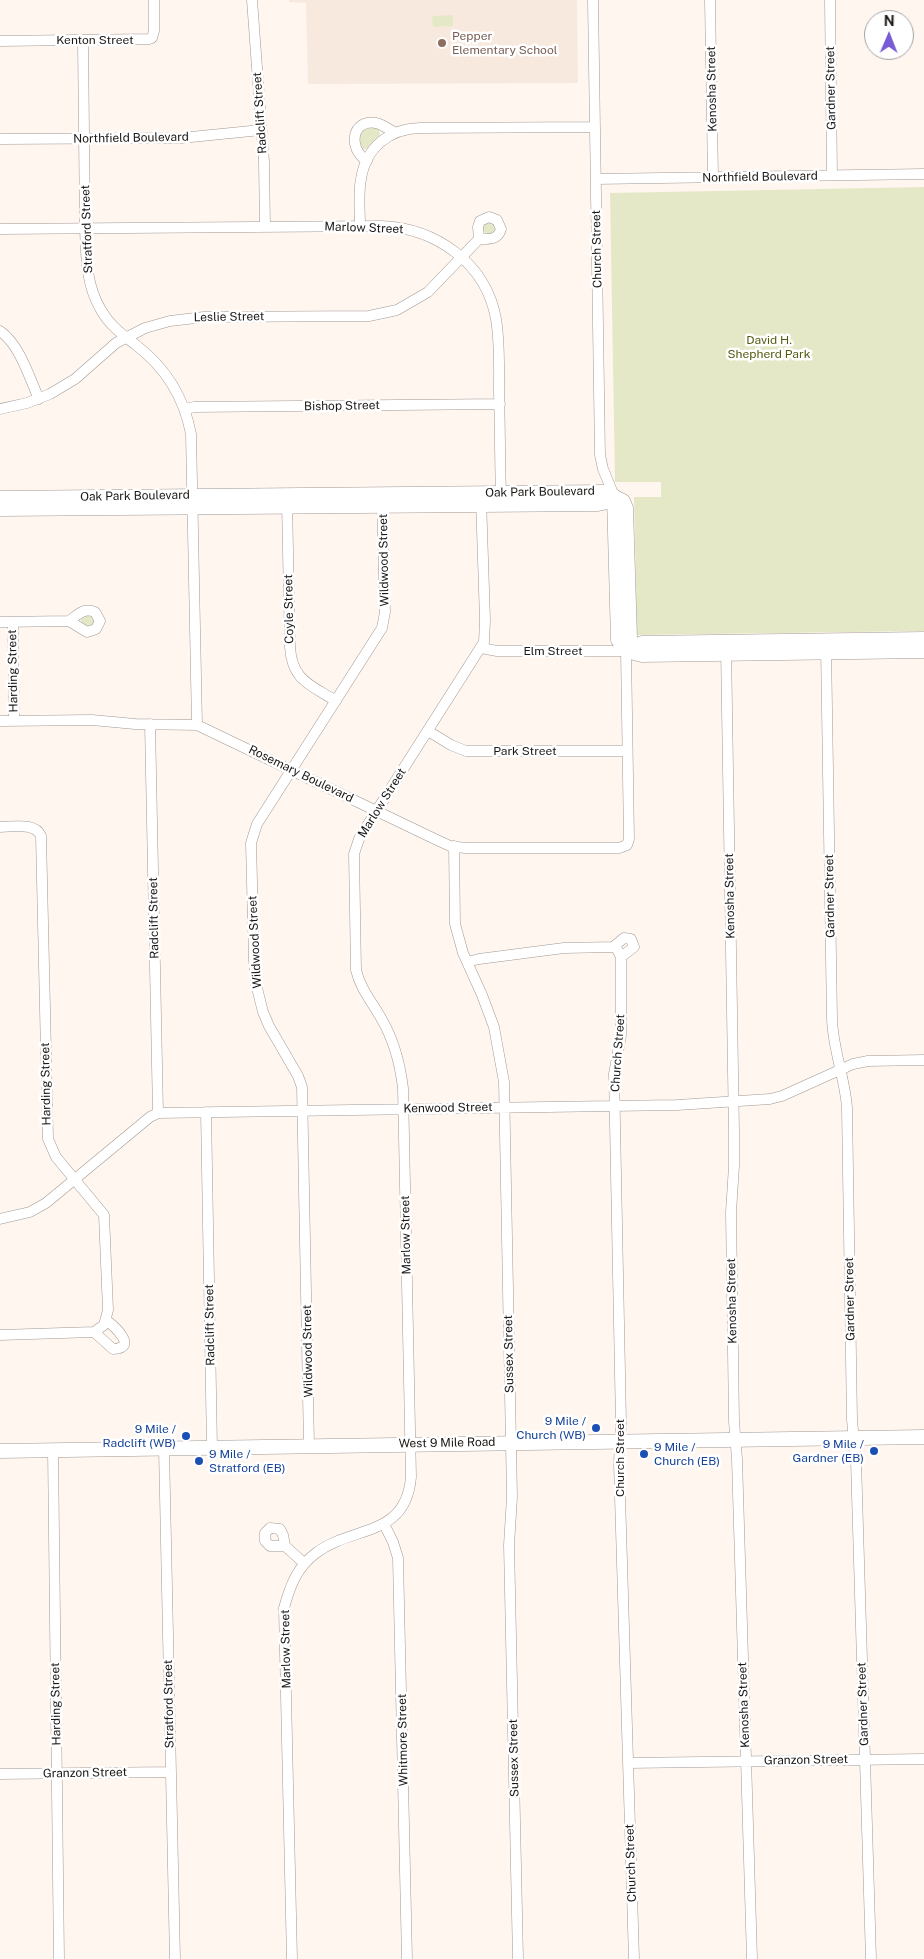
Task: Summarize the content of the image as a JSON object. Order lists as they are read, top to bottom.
{
  "streets": {
    "street": [
      "Kenton Street",
      "Gardner Street",
      "Kenosha Street",
      "Radclift Street",
      "Northfield Boulevard",
      "Marlow Street",
      "Stratford Street",
      "Church Street",
      "Leslie Street",
      "Bishop Street",
      "Oak Park Boulevard",
      "Wildwood Street",
      "Coyle Street",
      "Elm Street",
      "Harding Street",
      "Park Street",
      "Rosemary Boulevard",
      "Kenwood Street",
      "Sussex Street",
      "West 9 Mile Road",
      "Whitmore Street",
      "Granzon Street"
    ]
  },
  "crossings": [
    ["Kenton Street", "Stratford Street"],
    ["Gardner Street", "Northfield Boulevard"],
    ["Gardner Street", "Kenwood Street"],
    ["Gardner Street", "West 9 Mile Road"],
    ["Gardner Street", "Granzon Street"],
    ["Kenosha Street", "Northfield Boulevard"],
    ["Kenosha Street", "Kenwood Street"],
    ["Kenosha Street", "West 9 Mile Road"],
    ["Kenosha Street", "Granzon Street"],
    ["Radclift Street", "Northfield Boulevard"],
    ["Radclift Street", "Marlow Street"],
    ["Radclift Street", "Rosemary Boulevard"],
    ["Radclift Street", "Kenwood Street"],
    ["Radclift Street", "West 9 Mile Road"],
    ["Northfield Boulevard", "Stratford Street"],
    ["Northfield Boulevard", "Church Street"],
    ["Marlow Street", "Stratford Street"],
    ["Marlow Street", "Leslie Street"],
    ["Marlow Street", "Bishop Street"],
    ["Marlow Street", "Oak Park Boulevard"],
    ["Marlow Street", "Elm Street"],
    ["Marlow Street", "Park Street"],
    ["Marlow Street", "Rosemary Boulevard"],
    ["Marlow Street", "Kenwood Street"],
    ["Marlow Street", "West 9 Mile Road"],
    ["Marlow Street", "Whitmore Street"],
    ["Stratford Street", "Leslie Street"],
    ["Stratford Street", "Bishop Street"],
    ["Stratford Street", "Oak Park Boulevard"],
    ["Stratford Street", "West 9 Mile Road"],
    ["Stratford Street", "Granzon Street"],
    ["Church Street", "Oak Park Boulevard"],
    ["Church Street", "Elm Street"],
    ["Church Street", "Park Street"],
    ["Church Street", "Rosemary Boulevard"],
    ["Church Street", "Kenwood Street"],
    ["Church Street", "Sussex Street"],
    ["Church Street", "West 9 Mile Road"],
    ["Church Street", "Granzon Street"],
    ["Oak Park Boulevard", "Wildwood Street"],
    ["Oak Park Boulevard", "Coyle Street"],
    ["Wildwood Street", "Coyle Street"],
    ["Wildwood Street", "Rosemary Boulevard"],
    ["Wildwood Street", "Kenwood Street"],
    ["Wildwood Street", "West 9 Mile Road"],
    ["Harding Street", "Rosemary Boulevard"],
    ["Harding Street", "West 9 Mile Road"],
    ["Harding Street", "Granzon Street"],
    ["Rosemary Boulevard", "Sussex Street"],
    ["Kenwood Street", "Sussex Street"],
    ["Sussex Street", "West 9 Mile Road"]
  ],
  "parks": ["David H. Shepherd Park"],
  "places": [
    "Pepper Elementary School",
    "9 Mile / Church (WB)",
    "9 Mile / Radclift (WB)",
    "9 Mile / Gardner (EB)",
    "9 Mile / Church (EB)",
    "9 Mile / Stratford (EB)"
  ],
  "north": "top"
}
